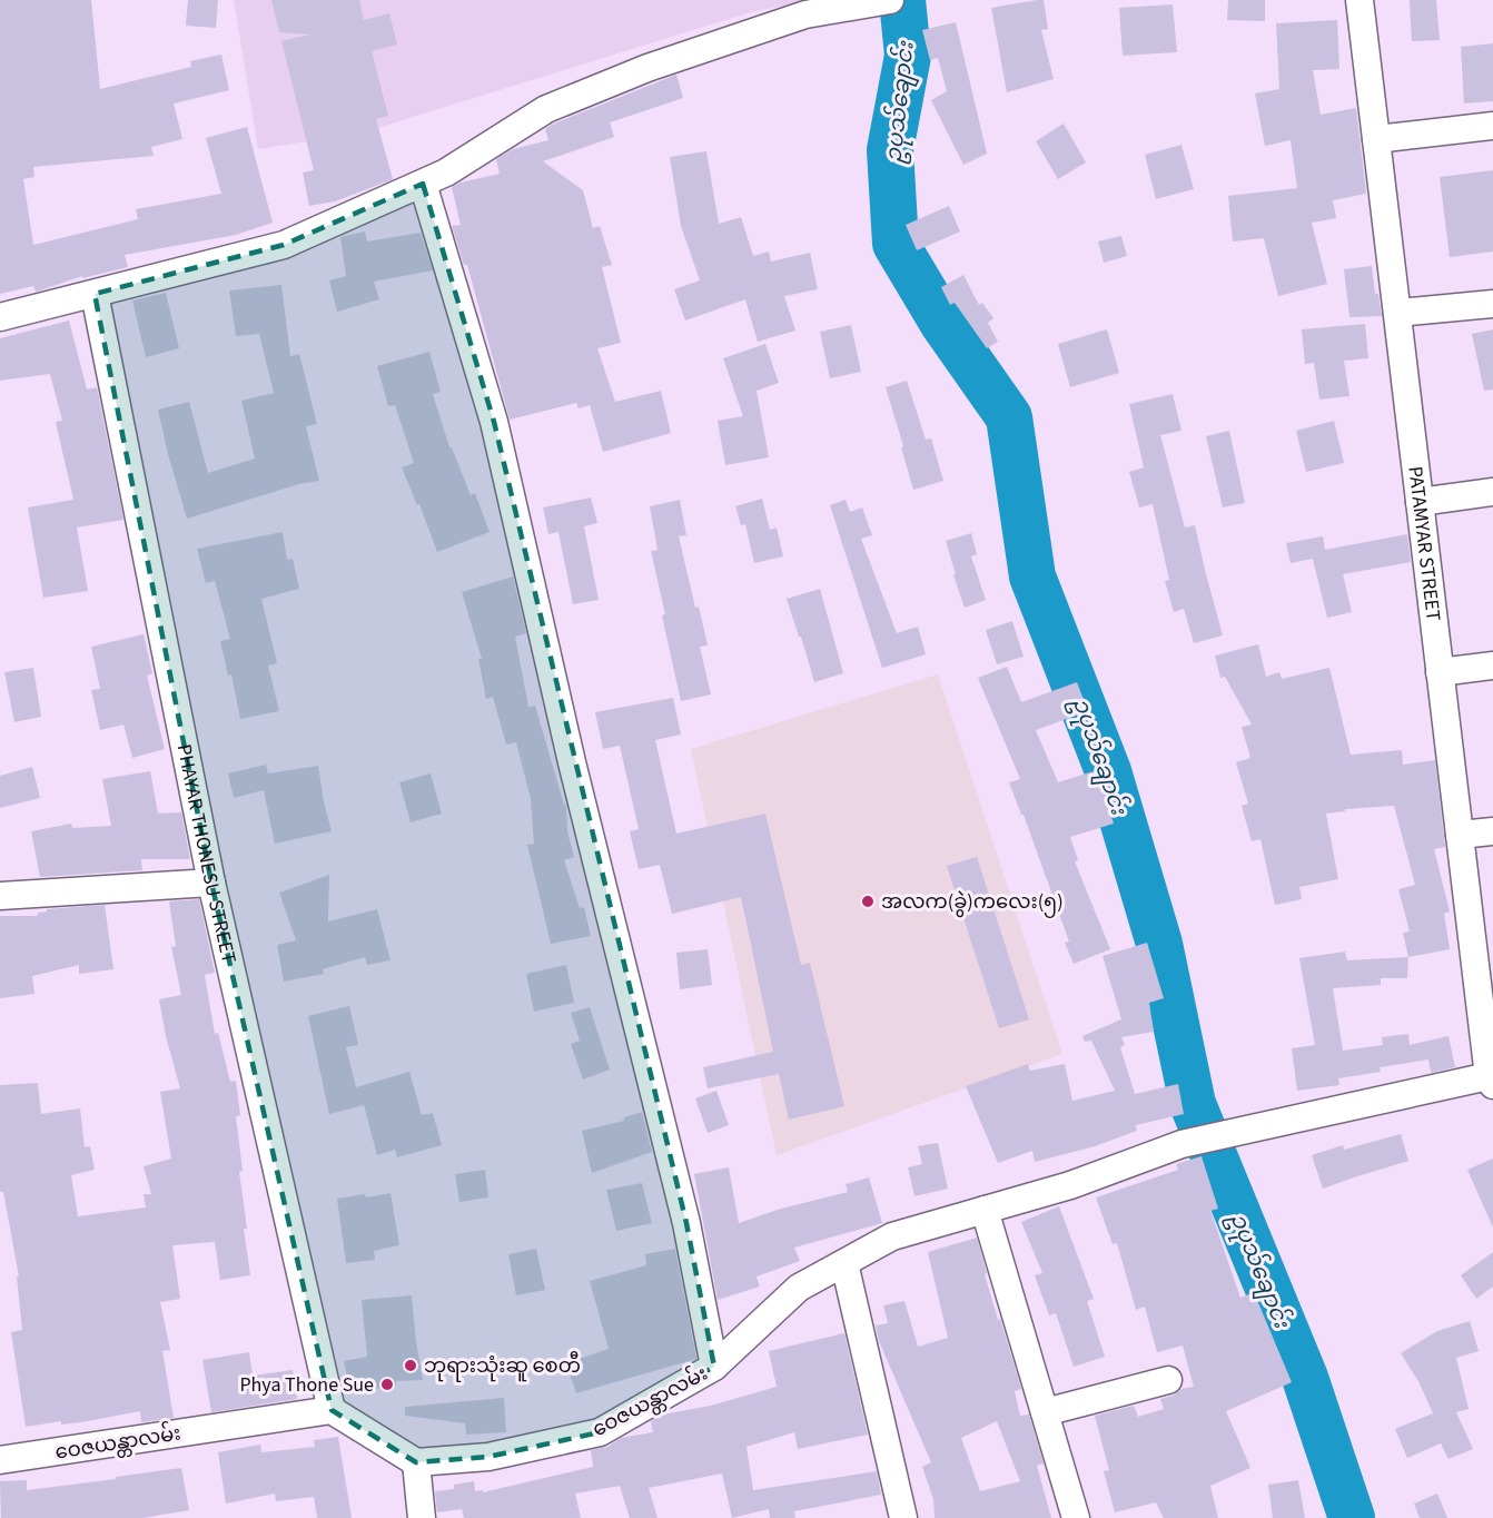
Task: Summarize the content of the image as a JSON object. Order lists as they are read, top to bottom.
{
  "streets": {
    "street": ["PATAMYAR STREET", "PHAYAR THONESU STREET", "ဝေဇယန္တာလမ်း"]
  },
  "crossings": [
    ["PATAMYAR STREET", "ဝေဇယန္တာလမ်း"],
    ["PHAYAR THONESU STREET", "ဝေဇယန္တာလမ်း"]
  ],
  "water": ["ဥပုသ်ချောင်း"],
  "places": ["အလက(ခွဲ)ကလေး(၅)", "ဘုရားသုံးဆူ စေတီ", "Phya Thone Sue"]
}
